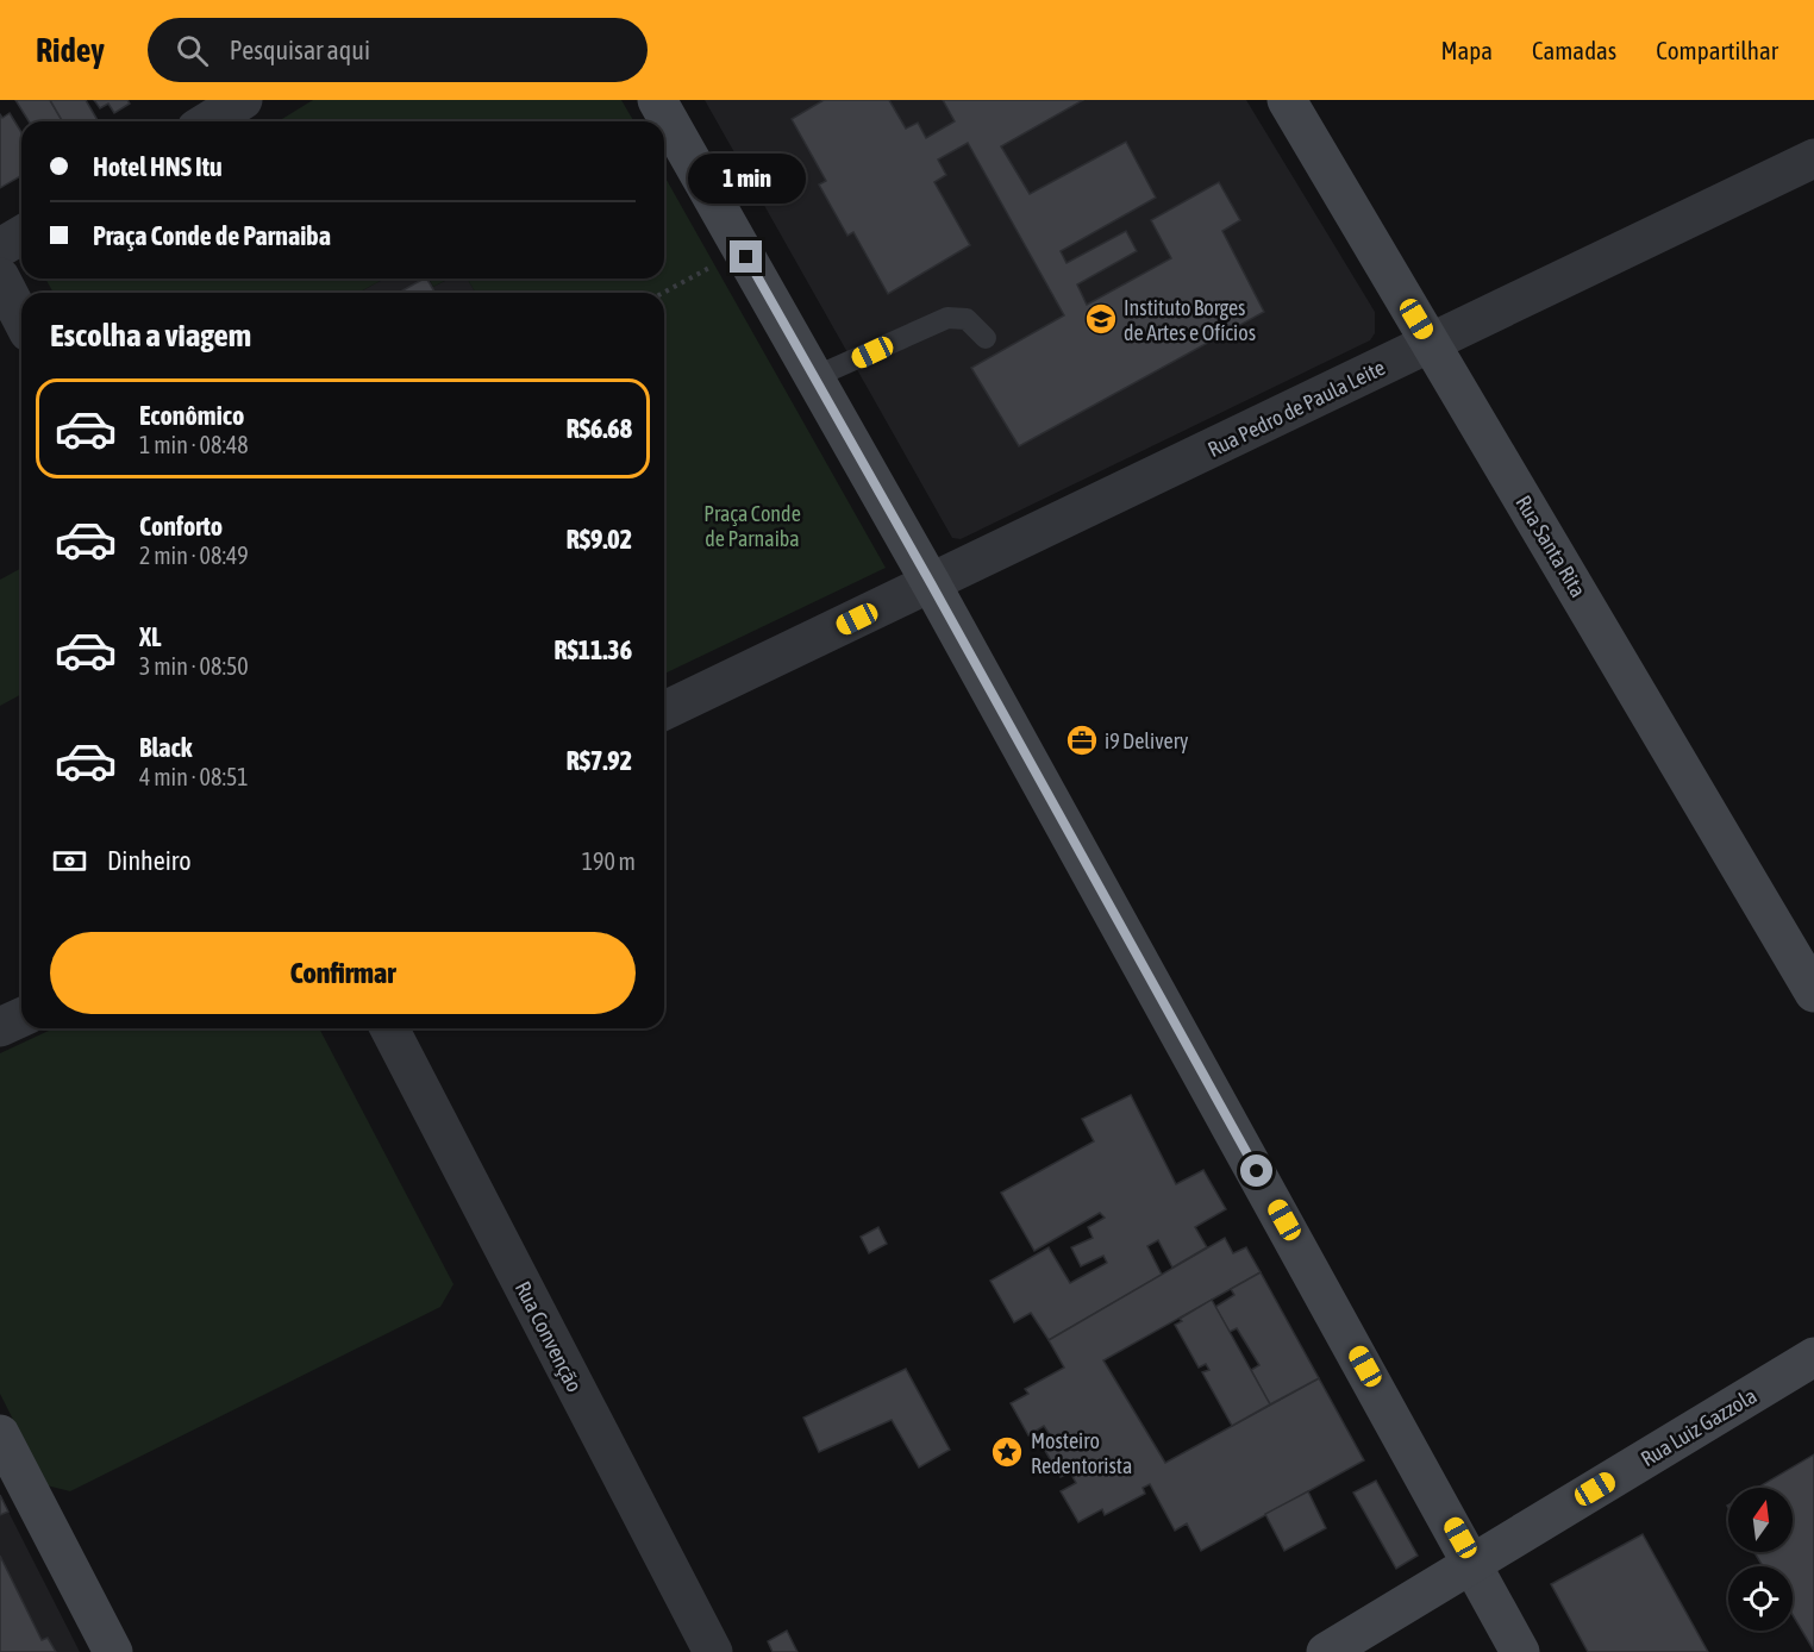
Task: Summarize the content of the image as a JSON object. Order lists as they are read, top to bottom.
{
  "streets": {
    "main road": ["Rua Santa Rita", "Rua Luiz Gazzola"],
    "street": ["Rua Pedro de Paula Leite", "Rua Convenção"]
  },
  "crossings": [
    ["Rua Pedro de Paula Leite", "Rua Santa Rita"]
  ],
  "parks": ["Praça Conde de Parnaiba"],
  "places": {
    "school or university": ["Instituto Borges de Artes e Ofícios"],
    "office": ["i9 Delivery"],
    "place": ["Mosteiro Redentorista"]
  },
  "north": "top",
  "page": {
    "header": "Ridey",
    "search": "Pesquisar aqui",
    "nav": ["Mapa", "Camadas", "Compartilhar"],
    "banner": ["Hotel HNS Itu", "Praça Conde de Parnaiba"],
    "bubble": "1 min",
    "heading": "Escolha a viagem",
    "list": [
      {
        "name": "Econômico",
        "note": "1 min · 08:48",
        "value": "R$6.68"
      },
      {
        "name": "Conforto",
        "note": "2 min · 08:49",
        "value": "R$9.02"
      },
      {
        "name": "XL",
        "note": "3 min · 08:50",
        "value": "R$11.36"
      },
      {
        "name": "Black",
        "note": "4 min · 08:51",
        "value": "R$7.92"
      }
    ],
    "pay": ["Dinheiro", "190 m"],
    "buttons": "Confirmar"
  }
}
